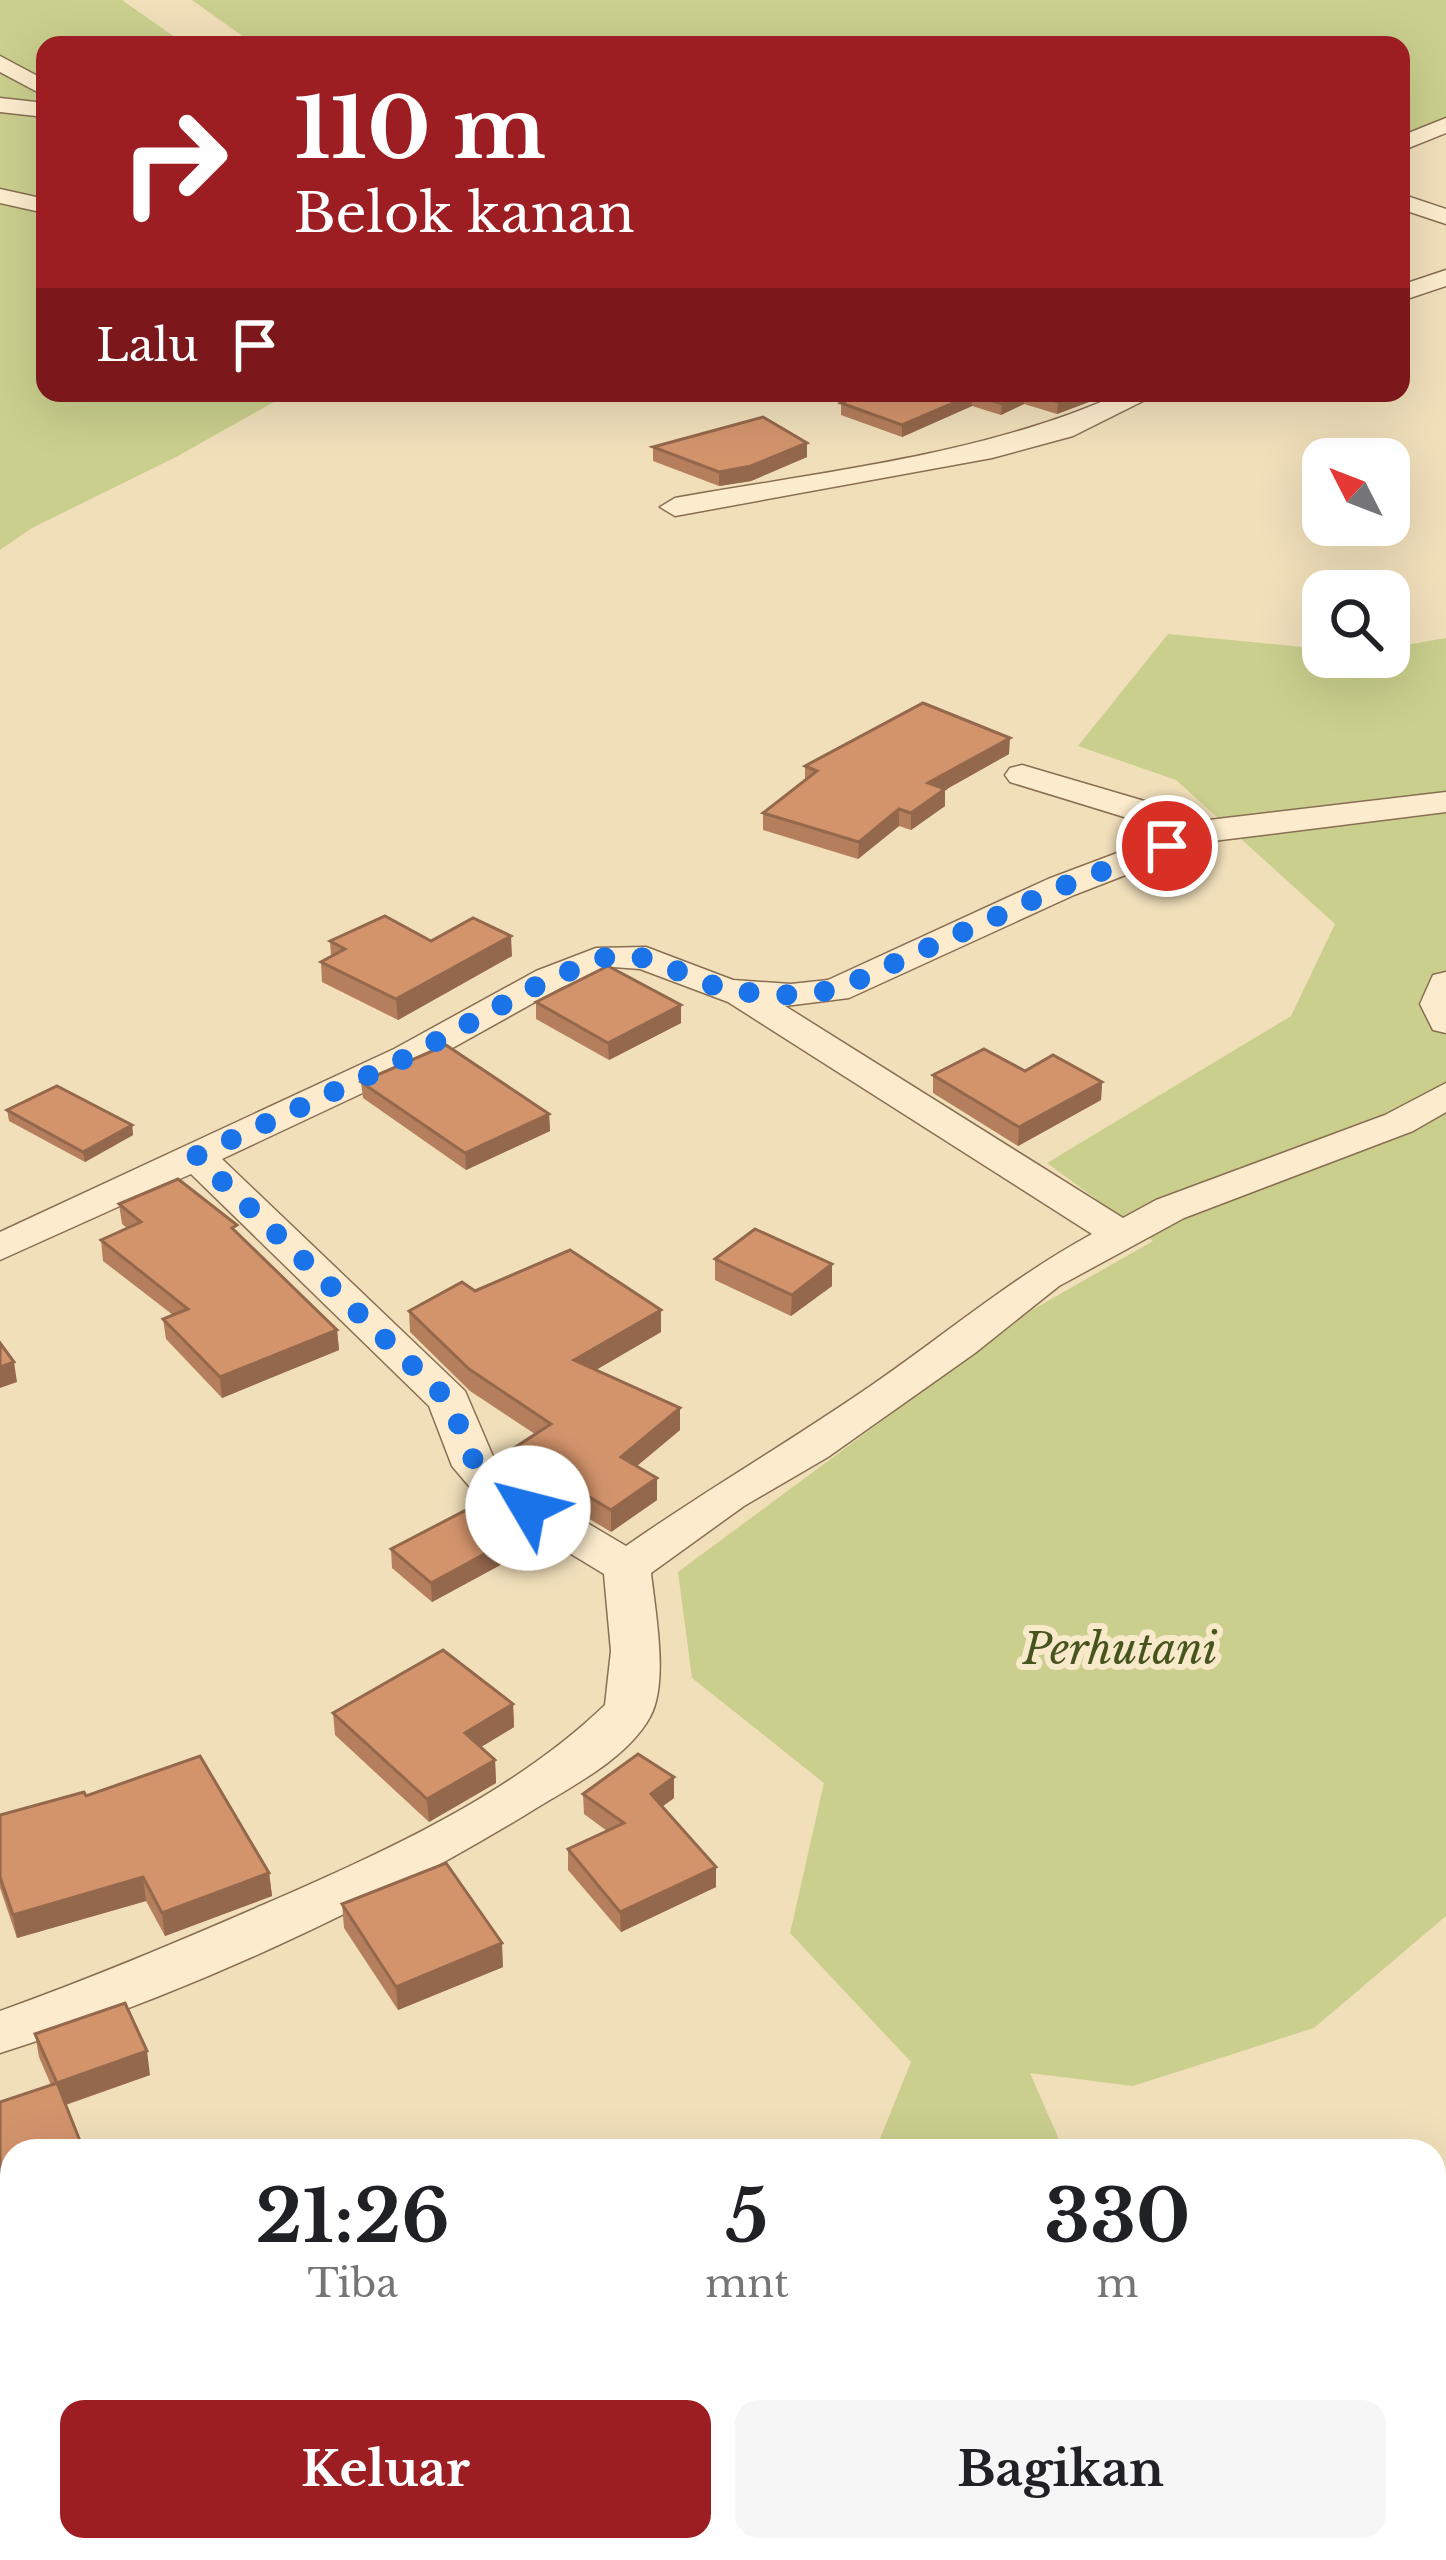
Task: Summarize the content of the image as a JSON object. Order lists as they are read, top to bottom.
{
  "parks": ["Perhutani"],
  "north": "top left",
  "page": {
    "turn": ["110 m", "Belok kanan"],
    "then": "Lalu",
    "eta": [
      "21:26",
      "Tiba",
      "5",
      "mnt",
      "330",
      "m"
    ],
    "buttons": ["Keluar", "Bagikan"]
  }
}
